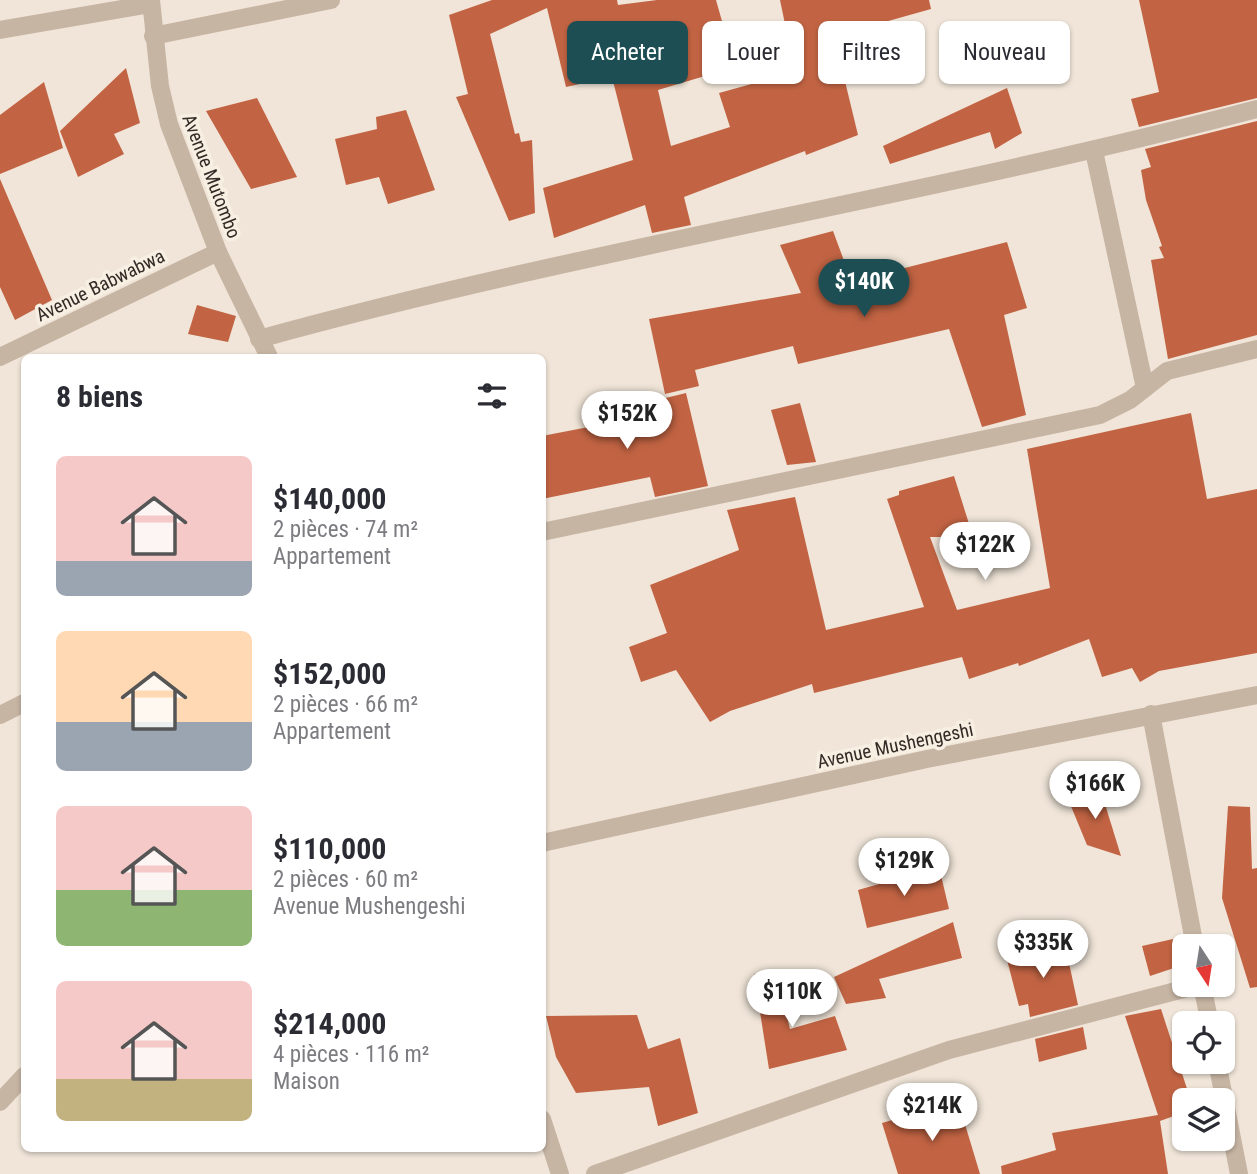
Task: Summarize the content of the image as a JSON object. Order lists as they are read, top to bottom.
{
  "streets": {
    "street": ["Avenue Mutombo", "Avenue Babwabwa", "Avenue Mushengeshi"]
  },
  "crossings": [
    ["Avenue Mutombo", "Avenue Babwabwa"]
  ],
  "north": "bottom",
  "page": {
    "chip": [
      "Acheter",
      "Louer",
      "Filtres",
      "Nouveau"
    ],
    "price": [
      "$140K",
      "$152K",
      "$122K",
      "$166K",
      "$129K",
      "$335K",
      "$110K",
      "$214K"
    ],
    "heading": "8 biens",
    "list": [
      {
        "name": "$140,000",
        "note": "2 pièces · 74 m² · Appartement"
      },
      {
        "name": "$152,000",
        "note": "2 pièces · 66 m² · Appartement"
      },
      {
        "name": "$110,000",
        "note": "2 pièces · 60 m² · Avenue Mushengeshi"
      },
      {
        "name": "$214,000",
        "note": "4 pièces · 116 m² · Maison"
      }
    ]
  }
}
